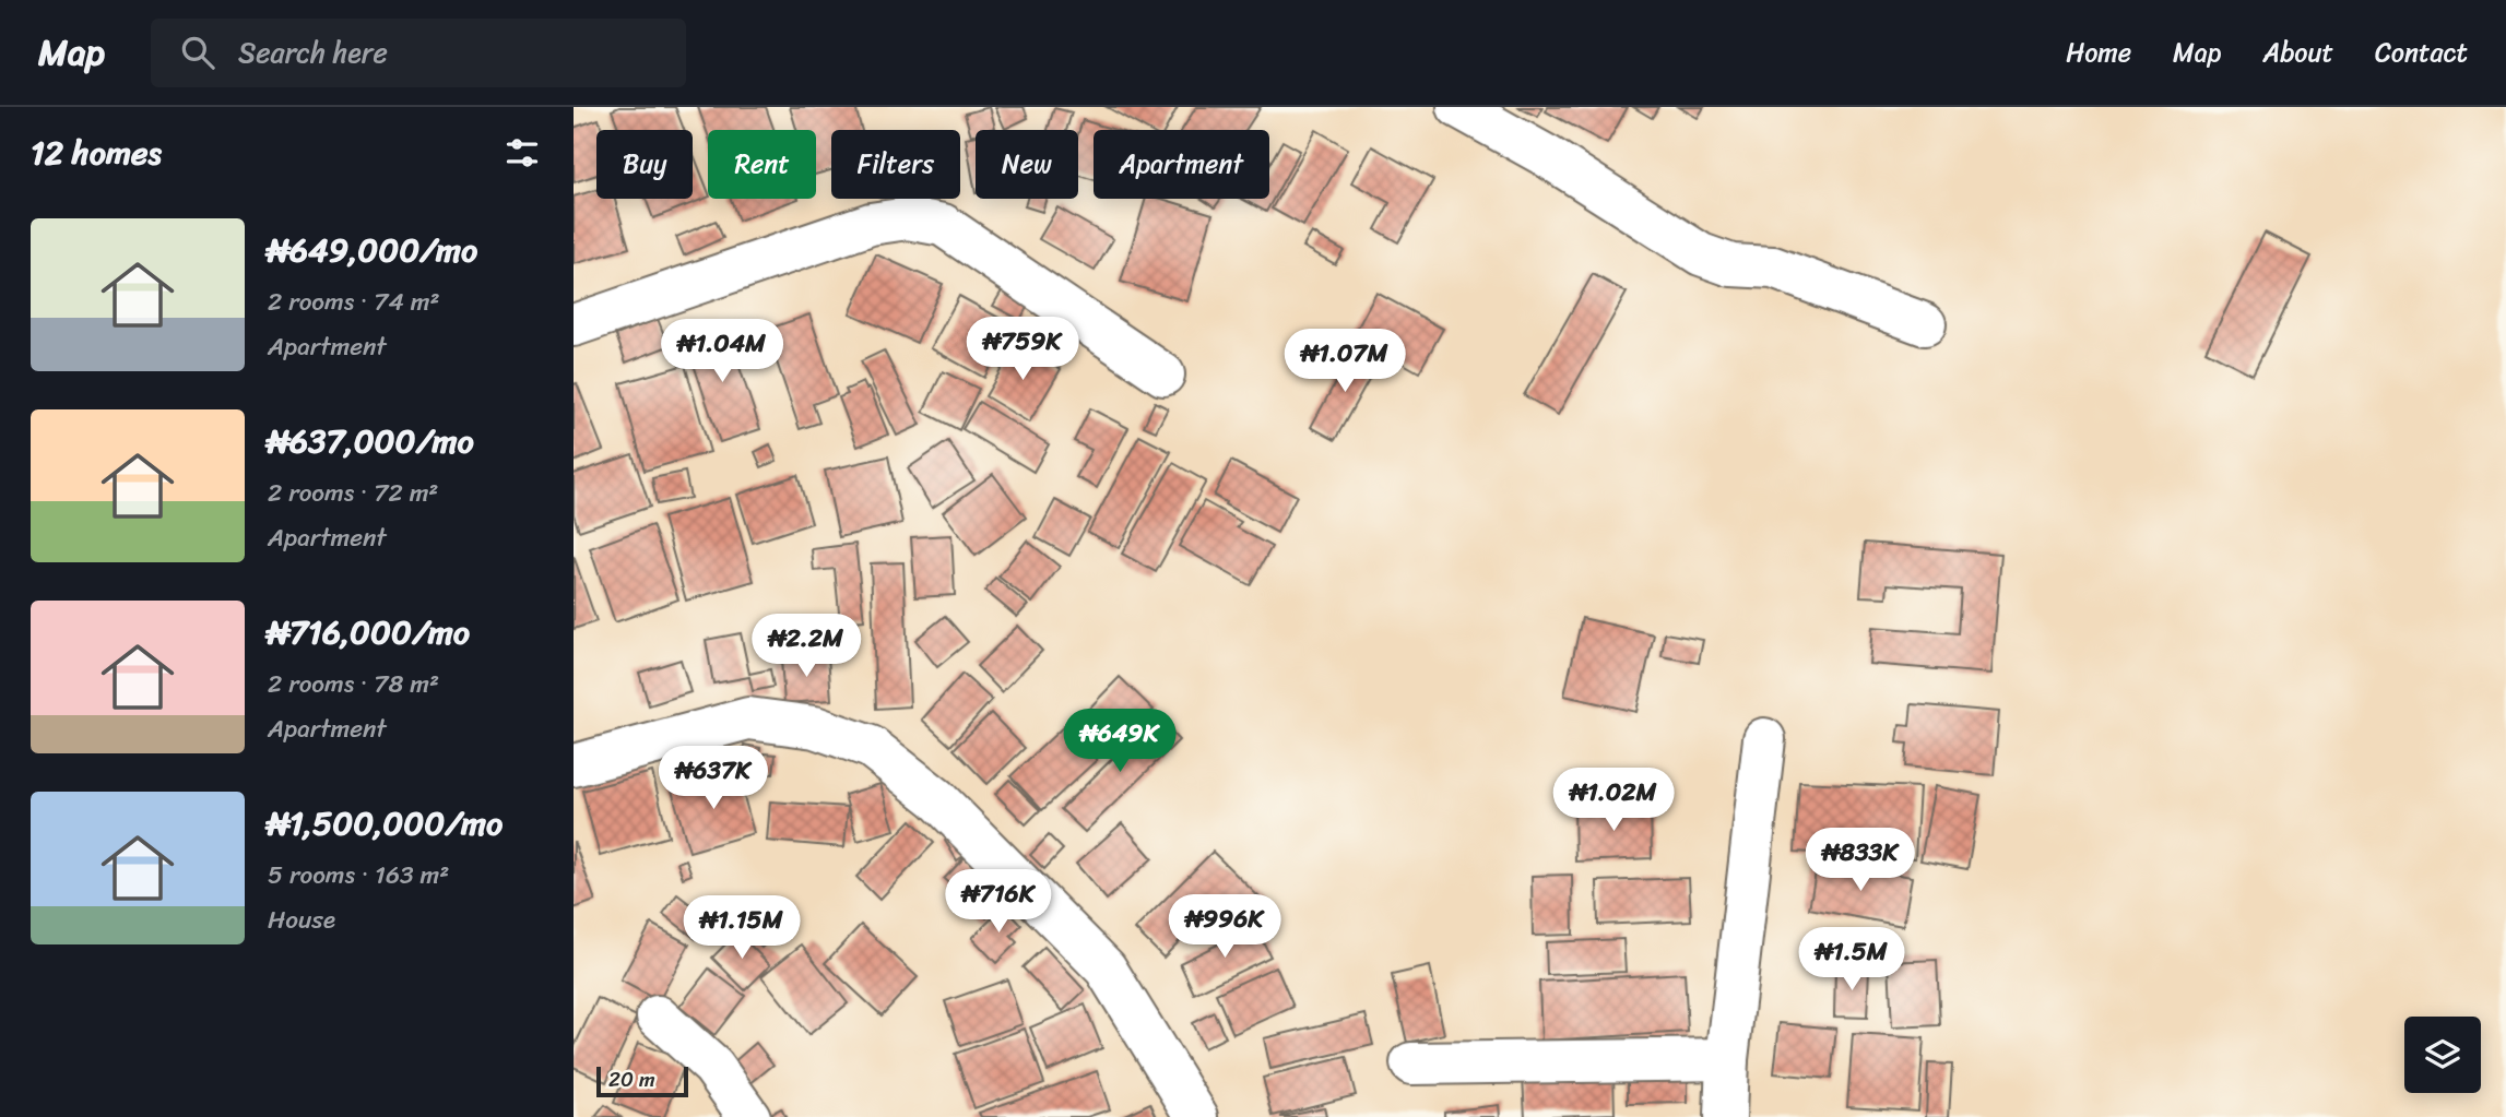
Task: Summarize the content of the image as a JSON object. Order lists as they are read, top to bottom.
{
  "scale_bar": "20 m",
  "page": {
    "header": "Map",
    "search": "Search here",
    "nav": [
      "Home",
      "Map",
      "About",
      "Contact"
    ],
    "heading": "12 homes",
    "chip": [
      "Buy",
      "Rent",
      "Filters",
      "New",
      "Apartment"
    ],
    "list": [
      {
        "name": "₦649,000/mo",
        "note": "2 rooms · 74 m² · Apartment"
      },
      {
        "name": "₦637,000/mo",
        "note": "2 rooms · 72 m² · Apartment"
      },
      {
        "name": "₦716,000/mo",
        "note": "2 rooms · 78 m² · Apartment"
      },
      {
        "name": "₦1,500,000/mo",
        "note": "5 rooms · 163 m² · House"
      }
    ],
    "price": [
      "₦759K",
      "₦1.04M",
      "₦1.07M",
      "₦2.2M",
      "₦649K",
      "₦637K",
      "₦1.02M",
      "₦833K",
      "₦716K",
      "₦996K",
      "₦1.15M",
      "₦1.5M"
    ],
    "scale": "20 m"
  }
}
